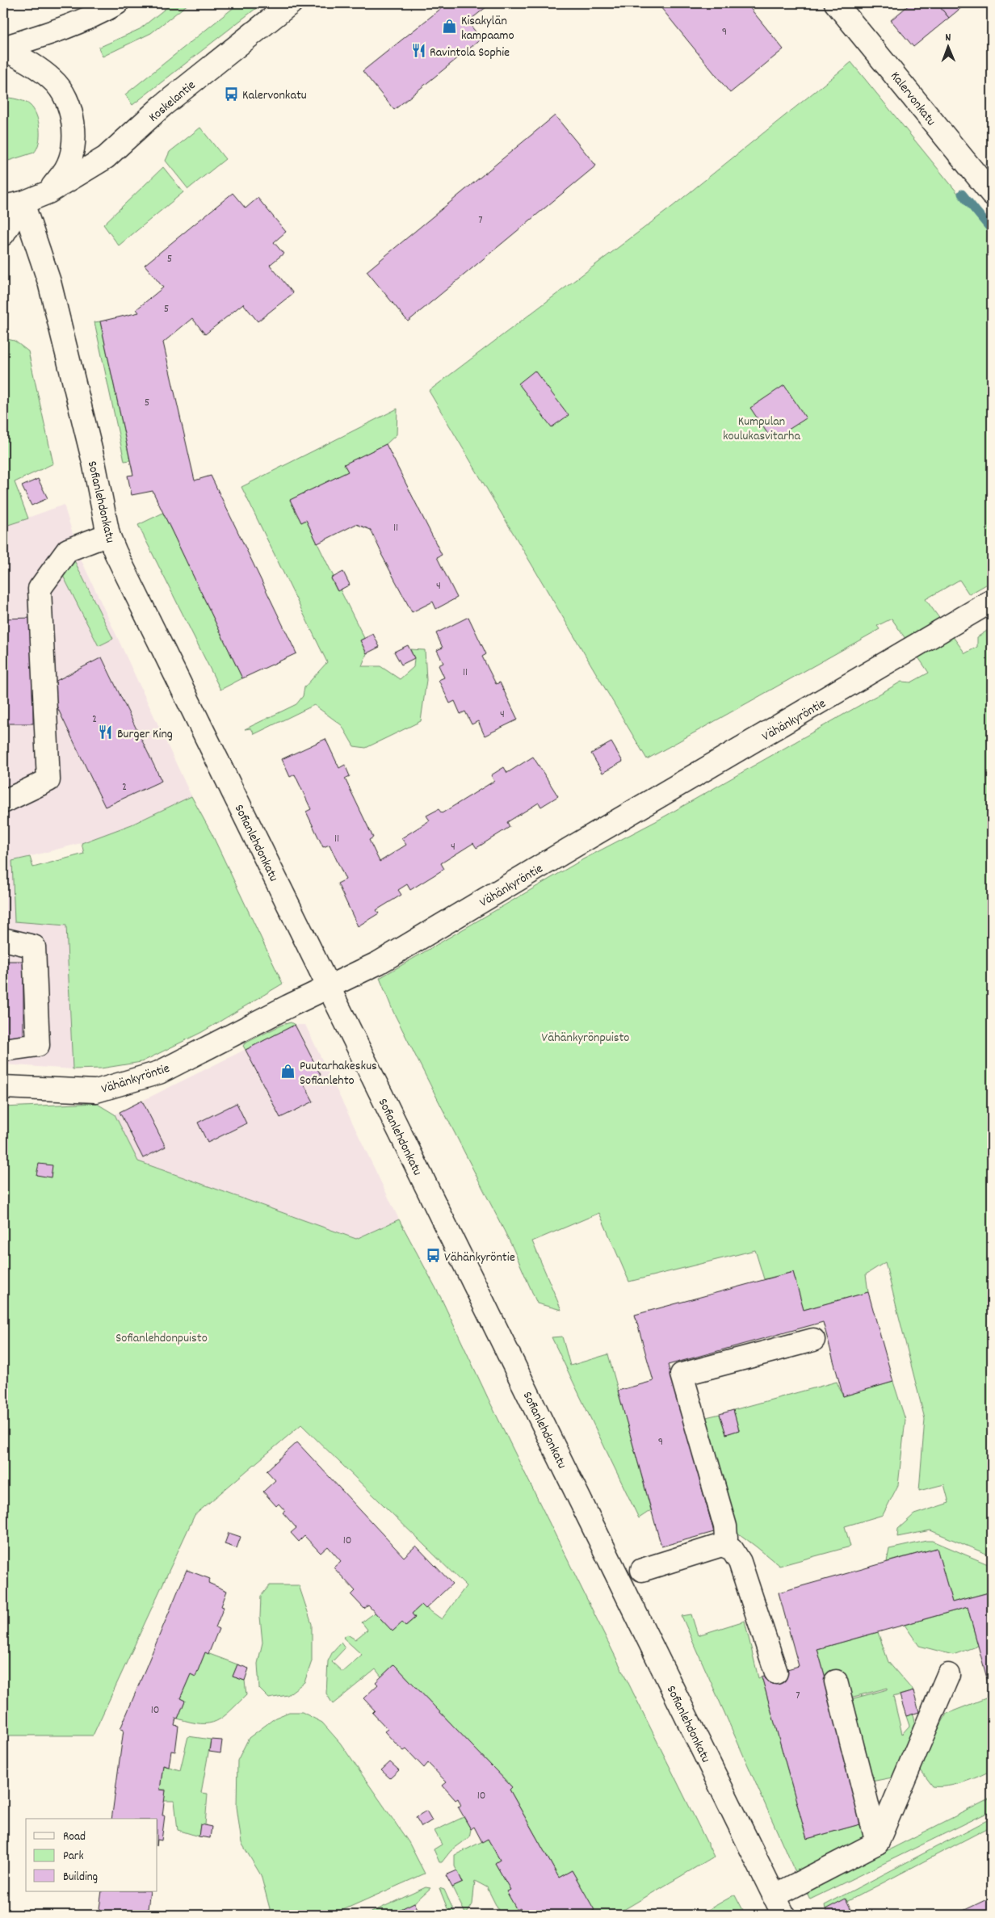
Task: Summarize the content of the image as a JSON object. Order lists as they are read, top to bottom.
{
  "streets": {
    "street": [
      "Kalervonkatu",
      "Koskelantie",
      "Sofianlehdonkatu",
      "Vähänkyröntie"
    ]
  },
  "crossings": [
    ["Koskelantie", "Sofianlehdonkatu"],
    ["Sofianlehdonkatu", "Vähänkyröntie"]
  ],
  "parks": ["Kumpulan koulukasvitarha", "Vähänkyrönpuisto", "Sofianlehdonpuisto"],
  "places": {
    "shop": ["Kisakylän kampaamo", "Puutarhakeskus Sofianlehto"],
    "restaurant": ["Ravintola Sophie", "Burger King"],
    "bus stop": ["Kalervonkatu", "Vähänkyröntie"]
  },
  "house_numbers": [
    "9",
    "7",
    "5",
    "5",
    "5",
    "11",
    "4",
    "11",
    "4",
    "2",
    "2",
    "11",
    "4",
    "9",
    "10",
    "7",
    "10",
    "10"
  ],
  "legend": ["Road", "Park", "Building"],
  "north": "top"
}
